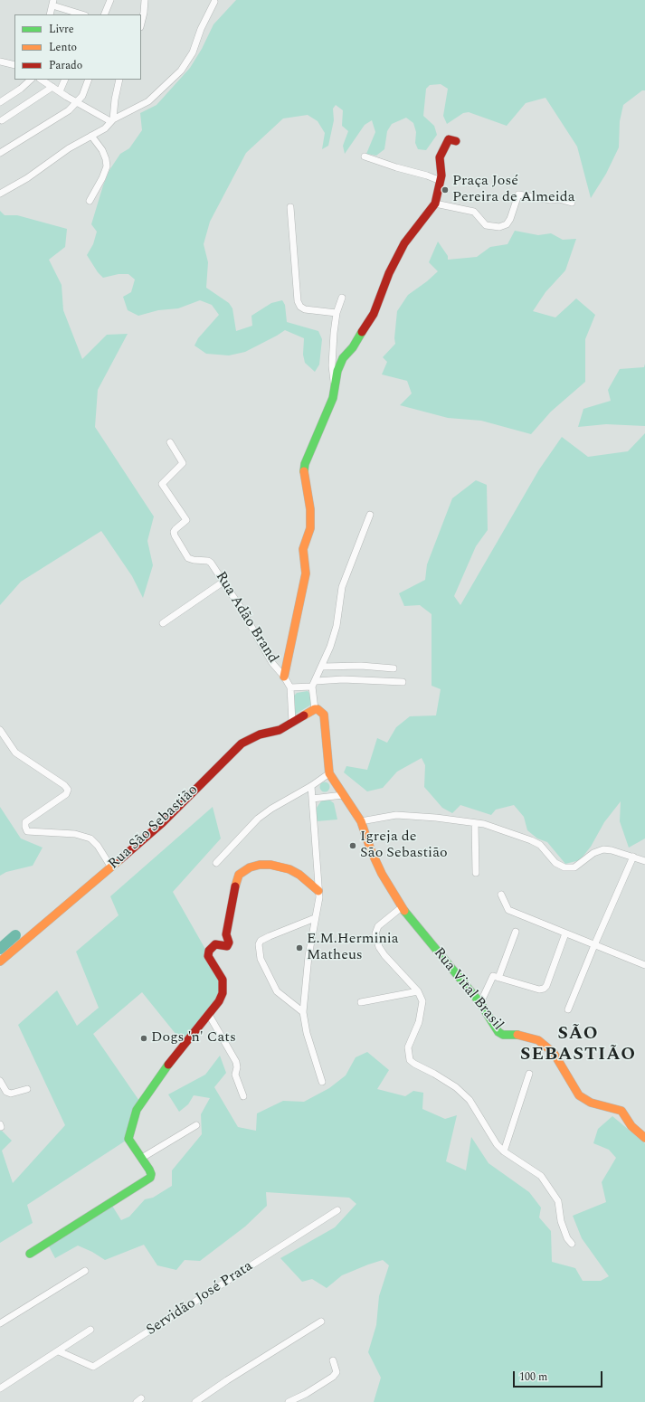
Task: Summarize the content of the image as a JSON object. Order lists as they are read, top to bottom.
{
  "streets": {
    "street": [
      "Rua Adão Brand",
      "Rua São Sebastião",
      "Rua Vital Brasil",
      "Servidão José Prata"
    ]
  },
  "districts": ["SÃO SEBASTIÃO"],
  "places": [
    "Praça José Pereira de Almeida",
    "Igreja de São Sebastião",
    "E.M.Herminia Matheus",
    "Dogs 'n' Cats"
  ],
  "legend": ["Livre", "Lento", "Parado"],
  "scale_bar": "100 m"
}
